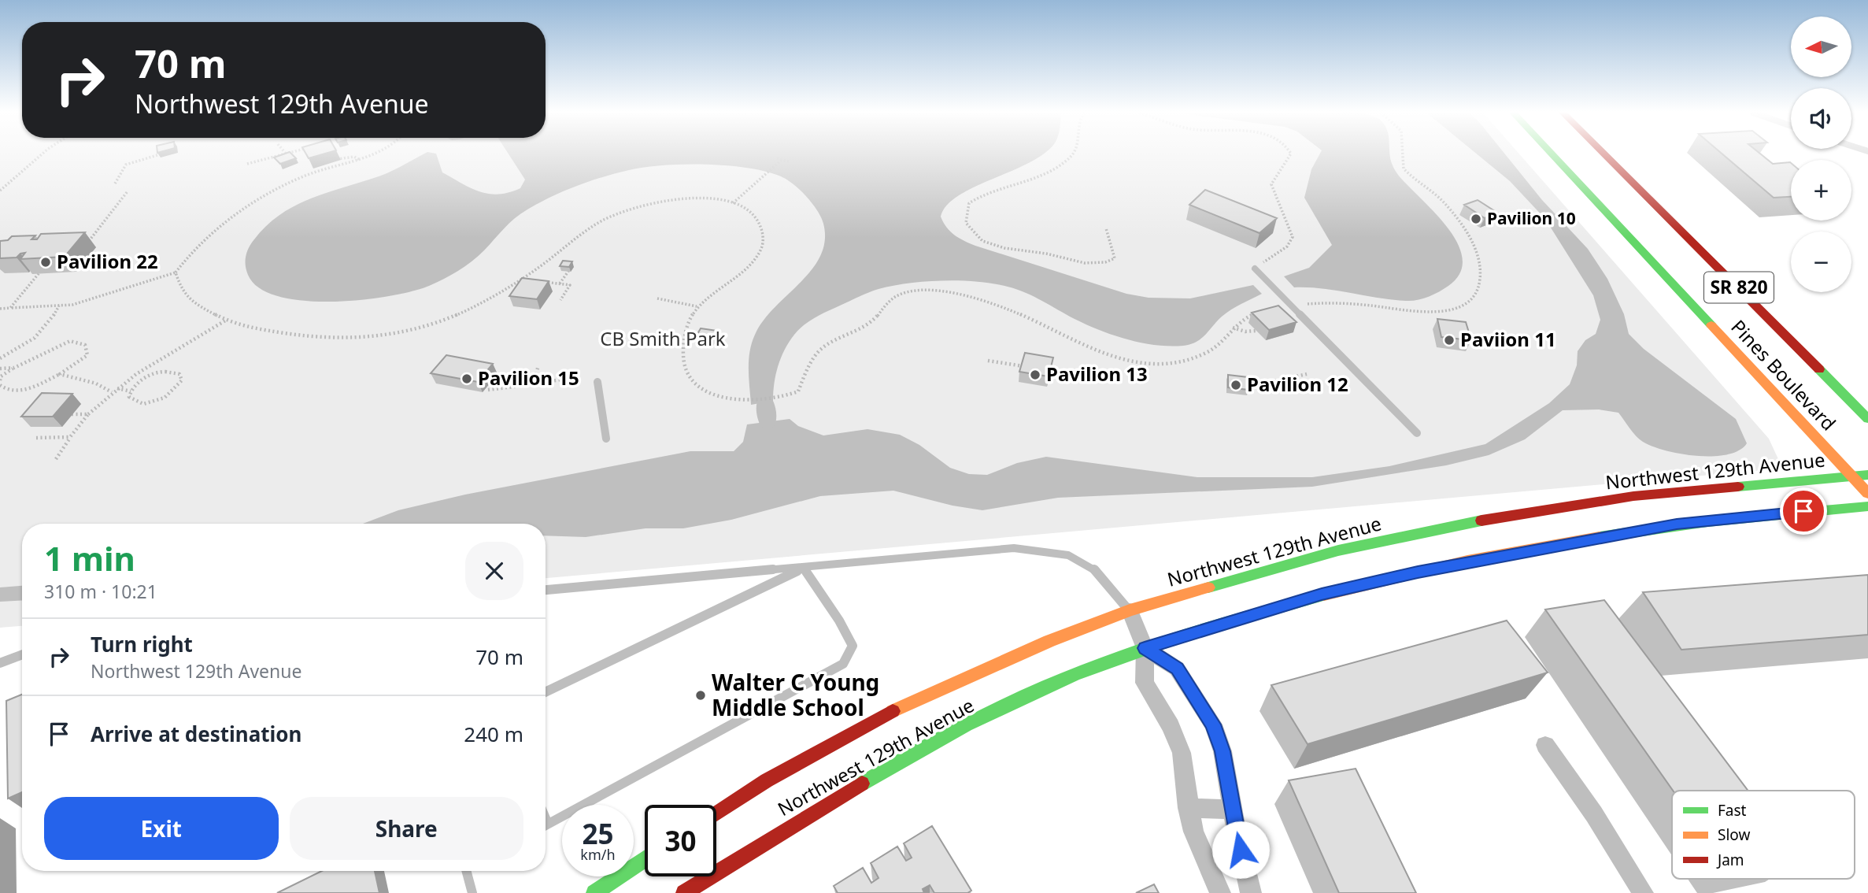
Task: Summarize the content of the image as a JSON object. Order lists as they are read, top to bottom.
{
  "streets": {
    "main road": ["SR 820", "Pines Boulevard", "Northwest 129th Avenue"]
  },
  "crossings": [
    ["Pines Boulevard", "Northwest 129th Avenue"]
  ],
  "parks": ["CB Smith Park"],
  "places": [
    "Pavilion 10",
    "Pavilion 22",
    "Paviion 11",
    "Pavilion 13",
    "Pavilion 15",
    "Pavilion 12",
    "Walter C Young Middle School"
  ],
  "legend": ["Fast", "Slow", "Jam"],
  "north": "left",
  "page": {
    "map_buttons": ["+", "−"],
    "turn": ["70 m", "Northwest 129th Avenue"],
    "heading": ["1 min", "310 m · 10:21"],
    "list": [
      {
        "name": "Turn right",
        "note": "Northwest 129th Avenue",
        "value": "70 m"
      },
      {
        "name": "Arrive at destination",
        "value": "240 m"
      }
    ],
    "buttons": ["Exit", "Share"],
    "speed": "25 km/h",
    "limit": "30"
  }
}
